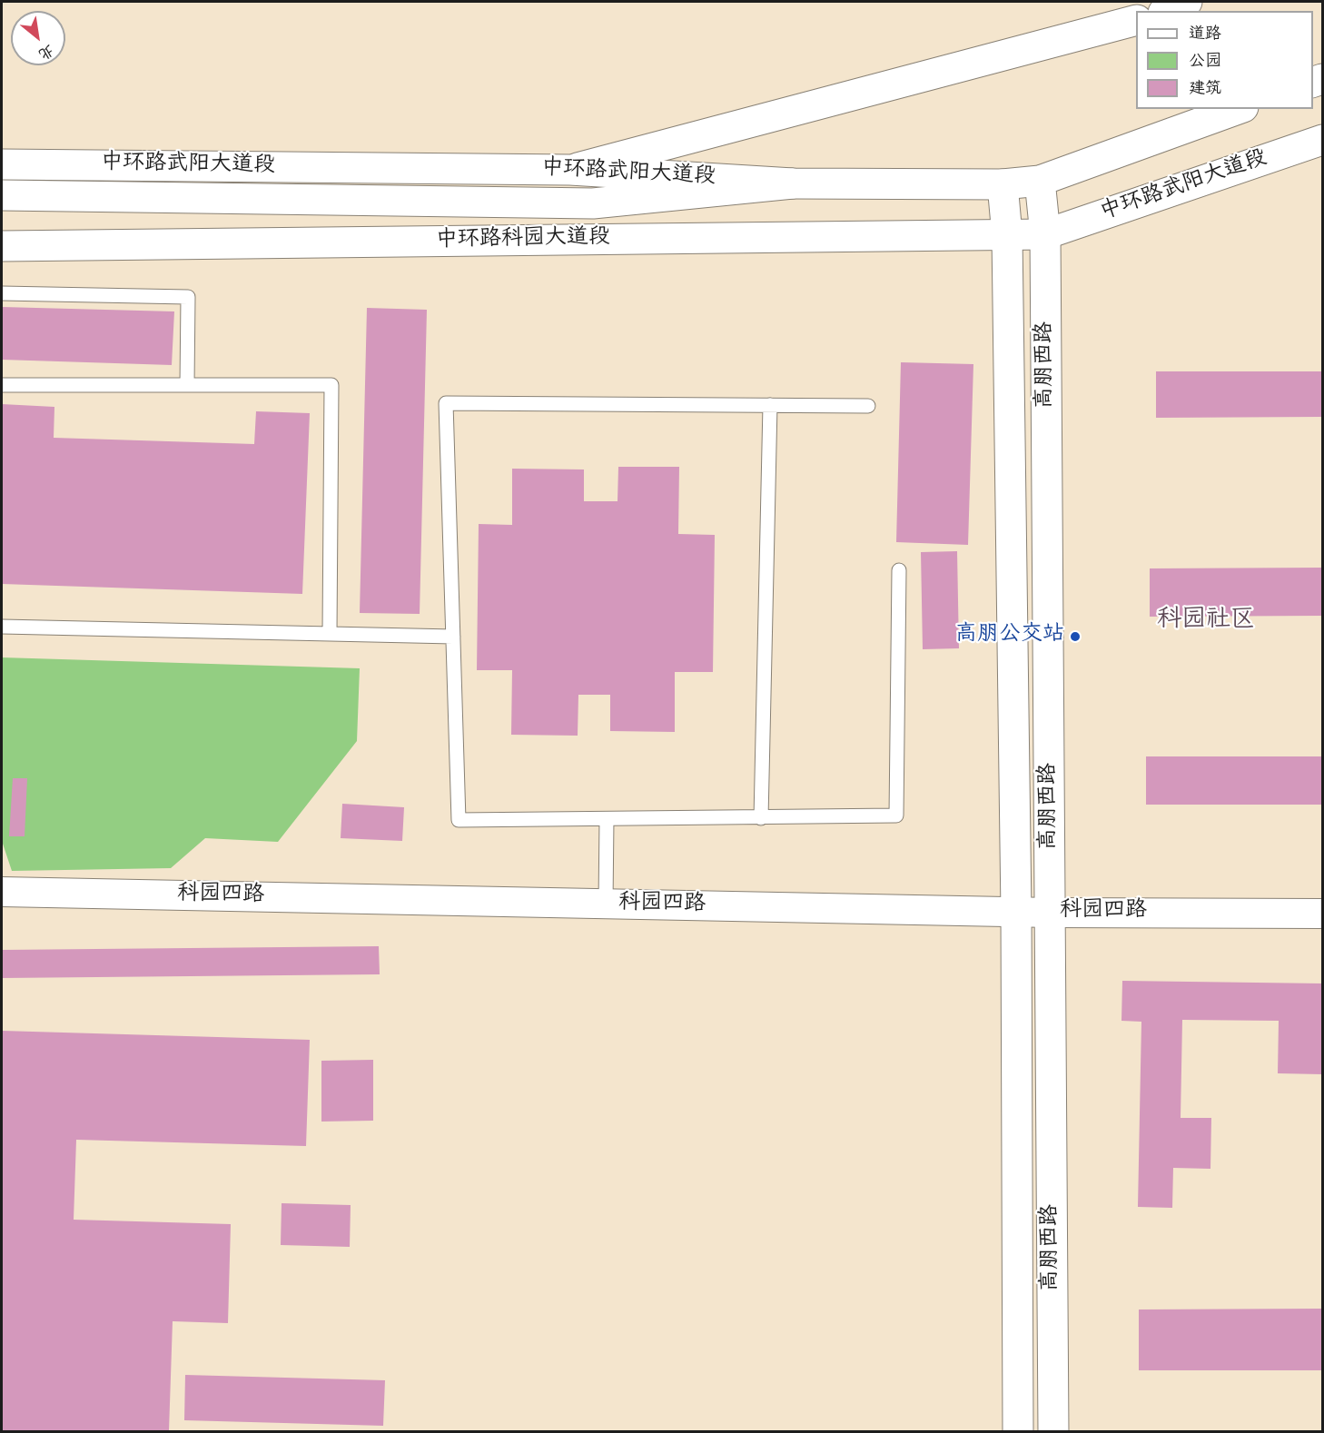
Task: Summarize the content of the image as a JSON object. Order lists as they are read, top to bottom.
{
  "streets": {
    "main road": ["中环路武阳大道段", "中环路科园大道段", "高朋西路"],
    "street": ["科园四路"]
  },
  "crossings": [
    ["中环路武阳大道段", "中环路科园大道段"],
    ["中环路武阳大道段", "高朋西路"],
    ["中环路科园大道段", "高朋西路"],
    ["高朋西路", "科园四路"]
  ],
  "districts": ["科园社区"],
  "places": ["高朋公交站"],
  "legend": ["道路", "公园", "建筑"],
  "north": "bottom right"
}
